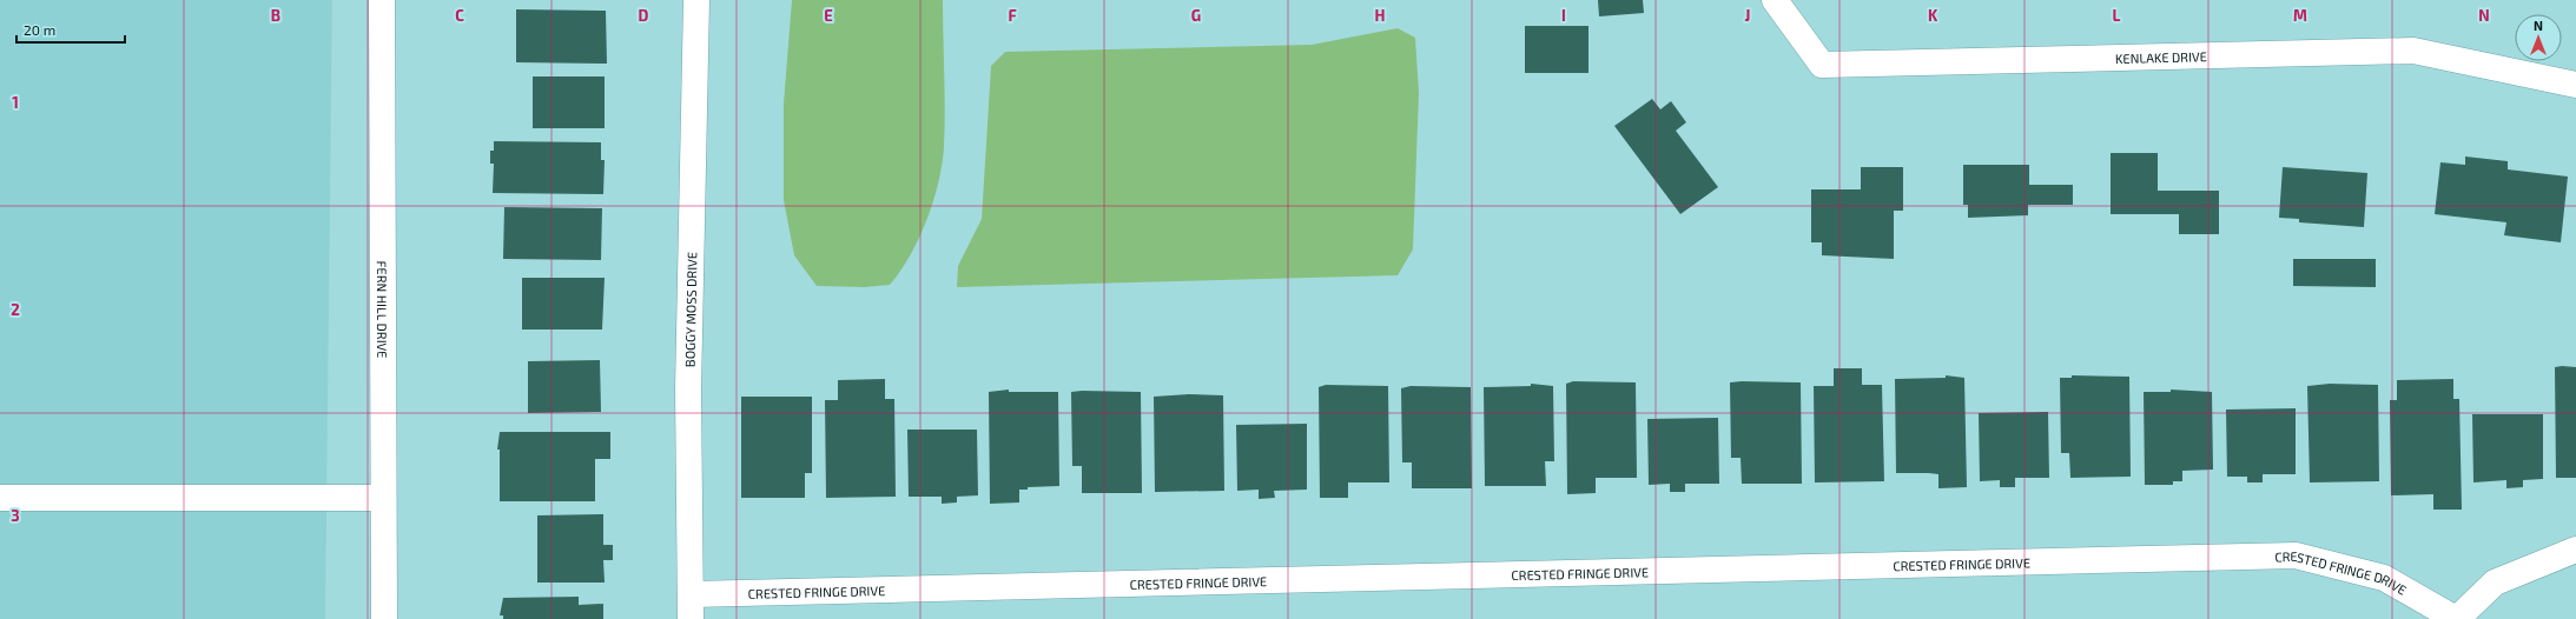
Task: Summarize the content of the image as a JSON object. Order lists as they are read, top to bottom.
{
  "streets": {
    "street": [
      "KENLAKE DRIVE",
      "FERN HILL DRIVE",
      "BOGGY MOSS DRIVE",
      "CRESTED FRINGE DRIVE"
    ]
  },
  "crossings": [
    ["BOGGY MOSS DRIVE", "CRESTED FRINGE DRIVE"]
  ],
  "scale_bar": "20 m",
  "north": "top",
  "grid": {
    "columns": [
      "B",
      "C",
      "D",
      "E",
      "F",
      "G",
      "H",
      "I",
      "J",
      "K",
      "L",
      "M",
      "N"
    ],
    "rows": ["1", "2", "3"]
  }
}
